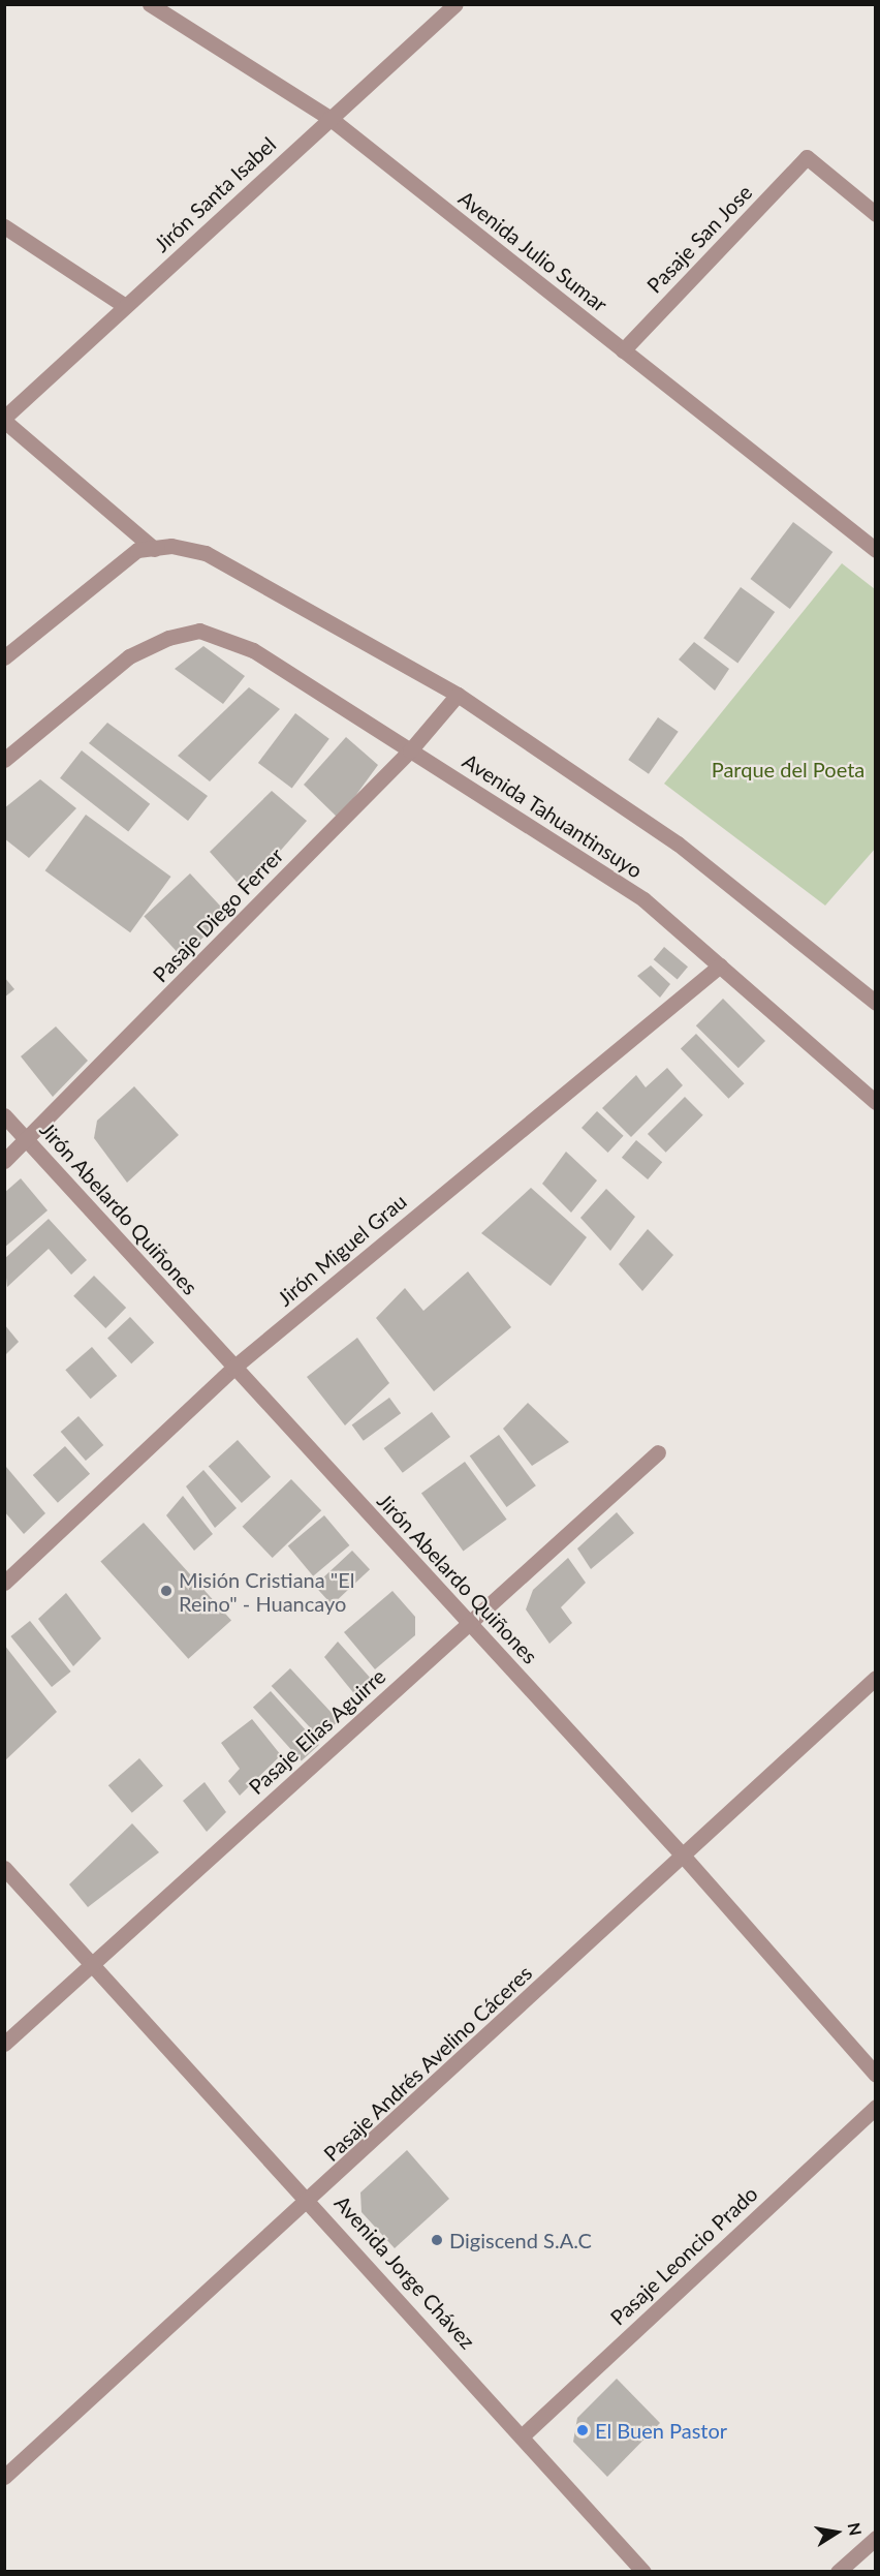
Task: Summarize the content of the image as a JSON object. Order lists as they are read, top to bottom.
{
  "streets": {
    "street": [
      "Jirón Santa Isabel",
      "Pasaje San Jose",
      "Avenida Julio Sumar",
      "Avenida Tahuantinsuyo",
      "Pasaje Diego Ferrer",
      "Jirón Abelardo Quiñones",
      "Jirón Miguel Grau",
      "Pasaje Elias Aguirre",
      "Pasaje Andrés Avelino Cáceres",
      "Pasaje Leoncio Prado",
      "Avenida Jorge Chávez"
    ]
  },
  "crossings": [
    ["Jirón Santa Isabel", "Avenida Julio Sumar"],
    ["Pasaje San Jose", "Avenida Julio Sumar"],
    ["Avenida Tahuantinsuyo", "Pasaje Diego Ferrer"],
    ["Avenida Tahuantinsuyo", "Jirón Miguel Grau"],
    ["Pasaje Diego Ferrer", "Jirón Abelardo Quiñones"],
    ["Jirón Abelardo Quiñones", "Jirón Miguel Grau"],
    ["Jirón Abelardo Quiñones", "Pasaje Elias Aguirre"],
    ["Jirón Abelardo Quiñones", "Pasaje Andrés Avelino Cáceres"],
    ["Pasaje Elias Aguirre", "Avenida Jorge Chávez"],
    ["Pasaje Andrés Avelino Cáceres", "Avenida Jorge Chávez"],
    ["Pasaje Leoncio Prado", "Avenida Jorge Chávez"]
  ],
  "parks": ["Parque del Poeta"],
  "places": ["Misión Cristiana \"El Reino\" - Huancayo", "Digiscend S.A.C", "El Buen Pastor"],
  "north": "right"
}
